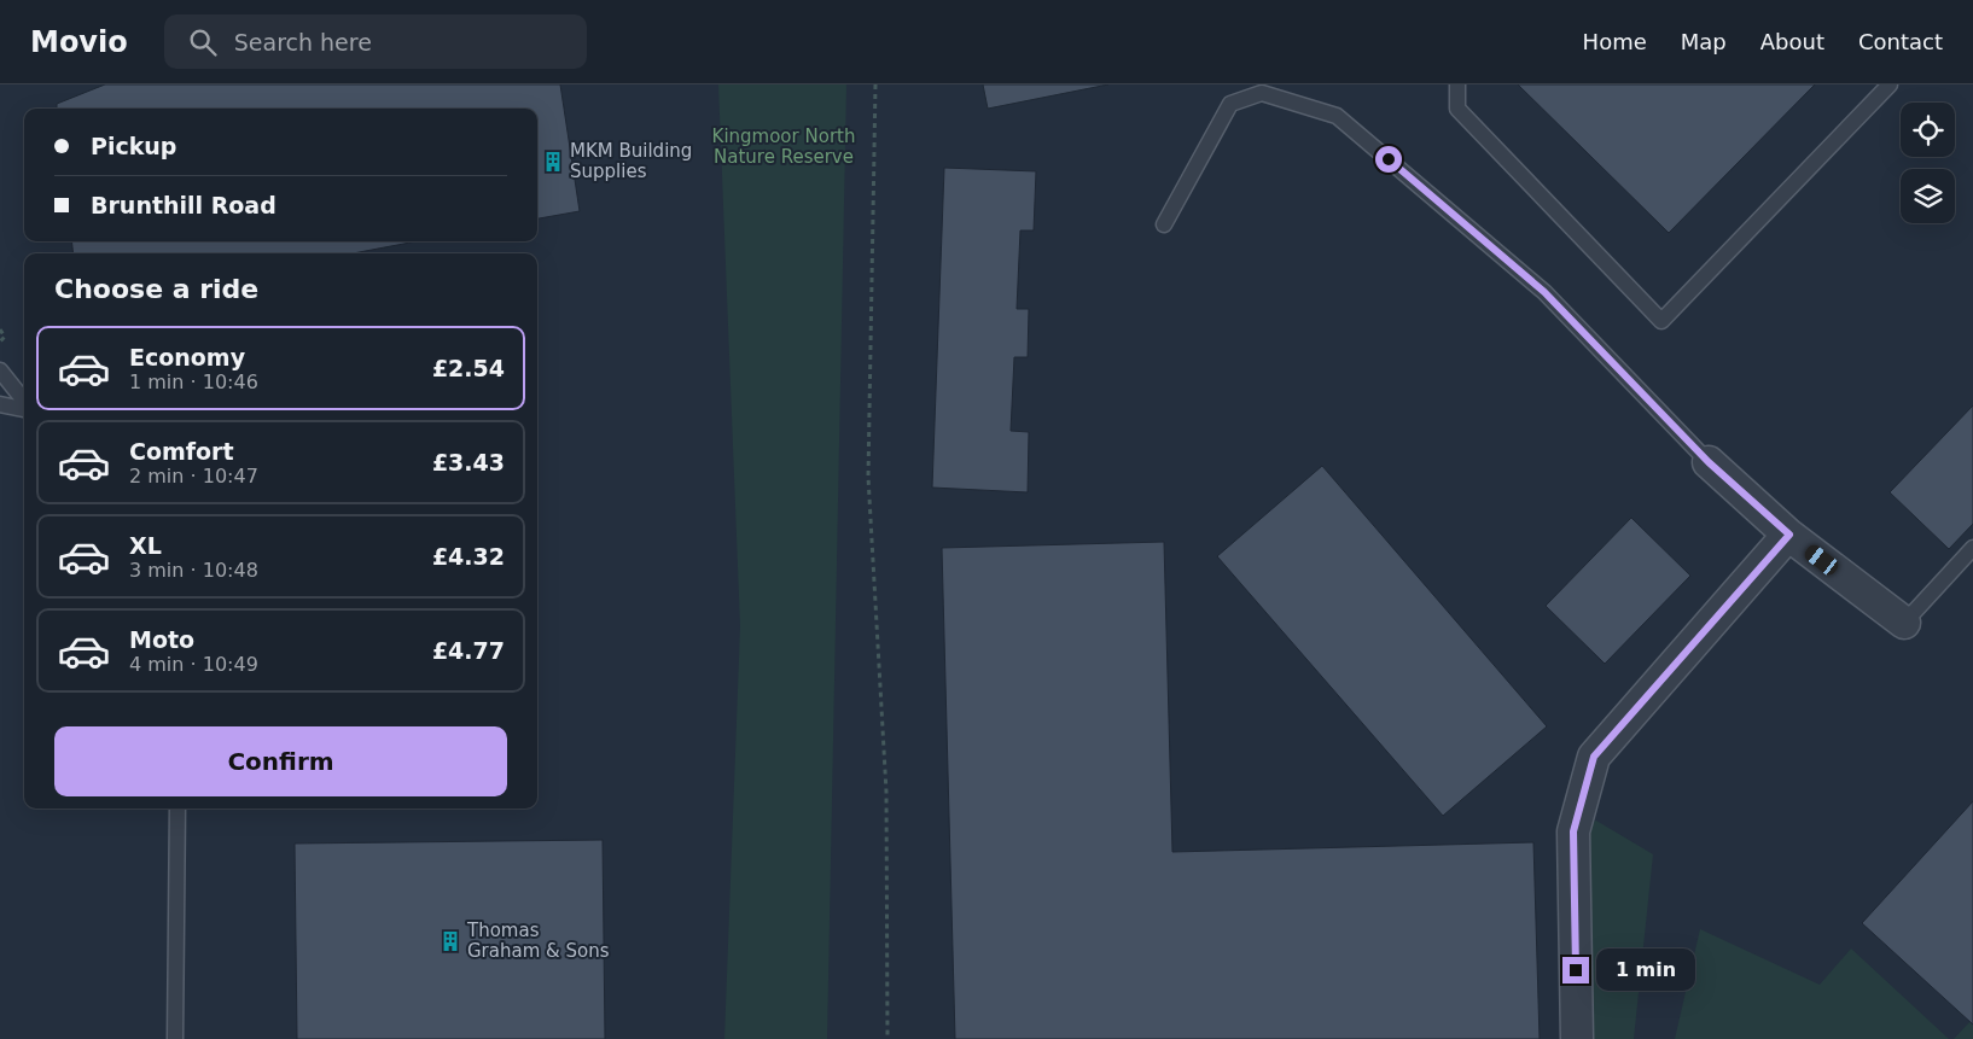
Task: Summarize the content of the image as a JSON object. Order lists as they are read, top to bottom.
{
  "parks": ["Kingmoor North Nature Reserve"],
  "places": {
    "building": ["MKM Building Supplies", "Thomas Graham & Sons"]
  },
  "page": {
    "header": "Movio",
    "search": "Search here",
    "nav": [
      "Home",
      "Map",
      "About",
      "Contact"
    ],
    "banner": ["Pickup", "Brunthill Road"],
    "heading": "Choose a ride",
    "list": [
      {
        "name": "Economy",
        "note": "1 min · 10:46",
        "value": "£2.54"
      },
      {
        "name": "Comfort",
        "note": "2 min · 10:47",
        "value": "£3.43"
      },
      {
        "name": "XL",
        "note": "3 min · 10:48",
        "value": "£4.32"
      },
      {
        "name": "Moto",
        "note": "4 min · 10:49",
        "value": "£4.77"
      }
    ],
    "buttons": "Confirm",
    "bubble": "1 min"
  }
}
